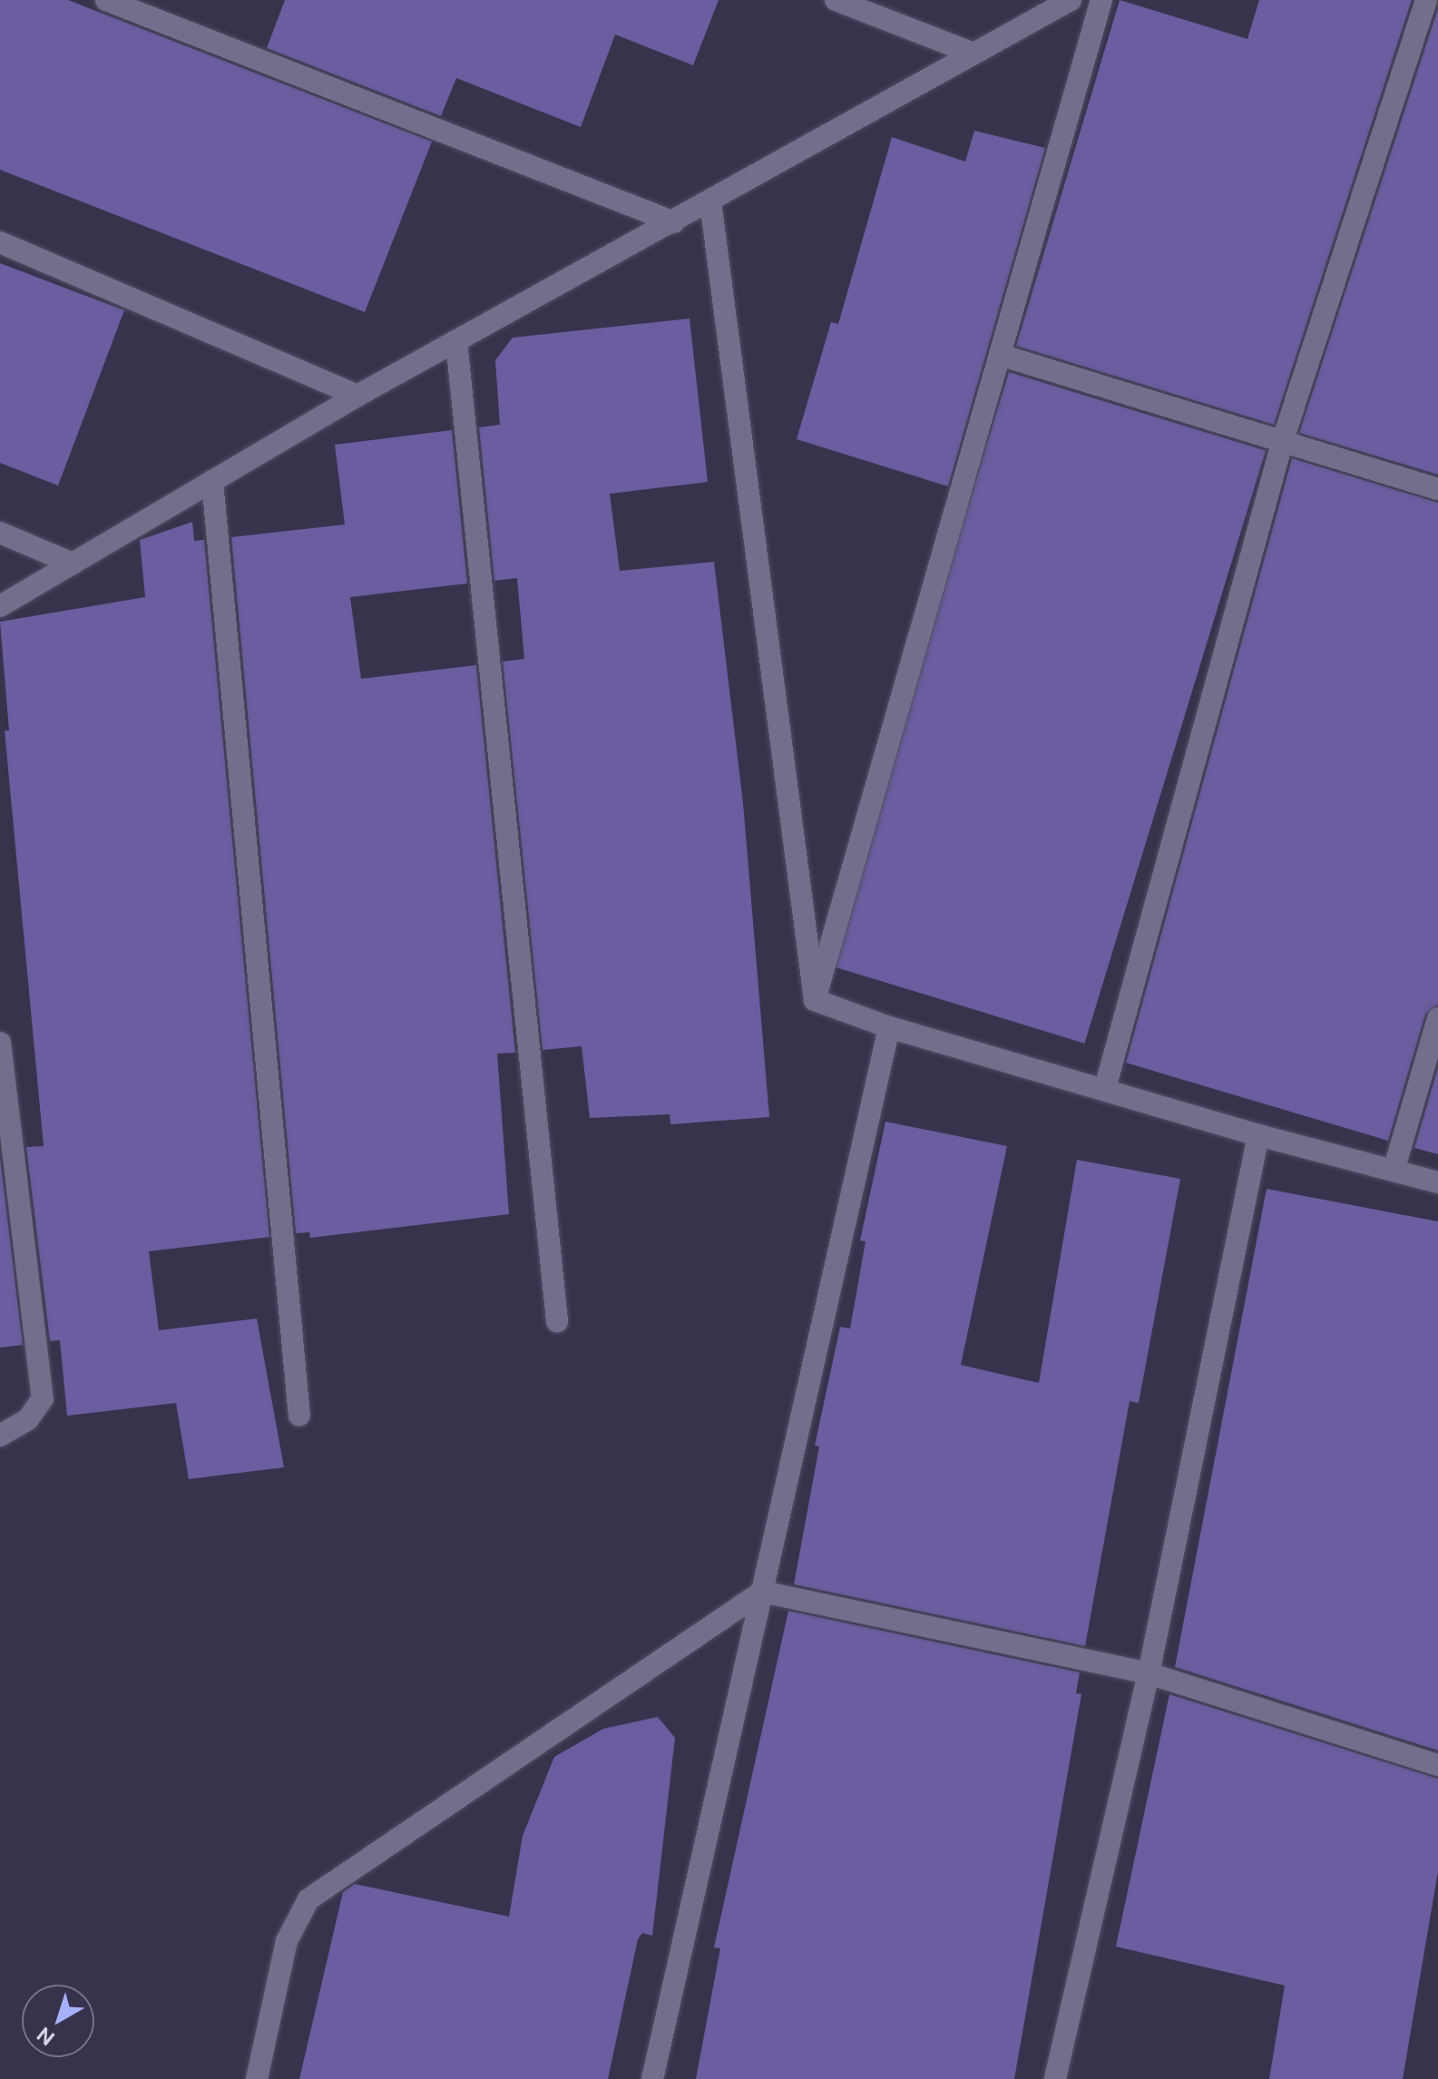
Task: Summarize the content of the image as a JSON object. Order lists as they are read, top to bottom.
{
  "north": "bottom left"
}
